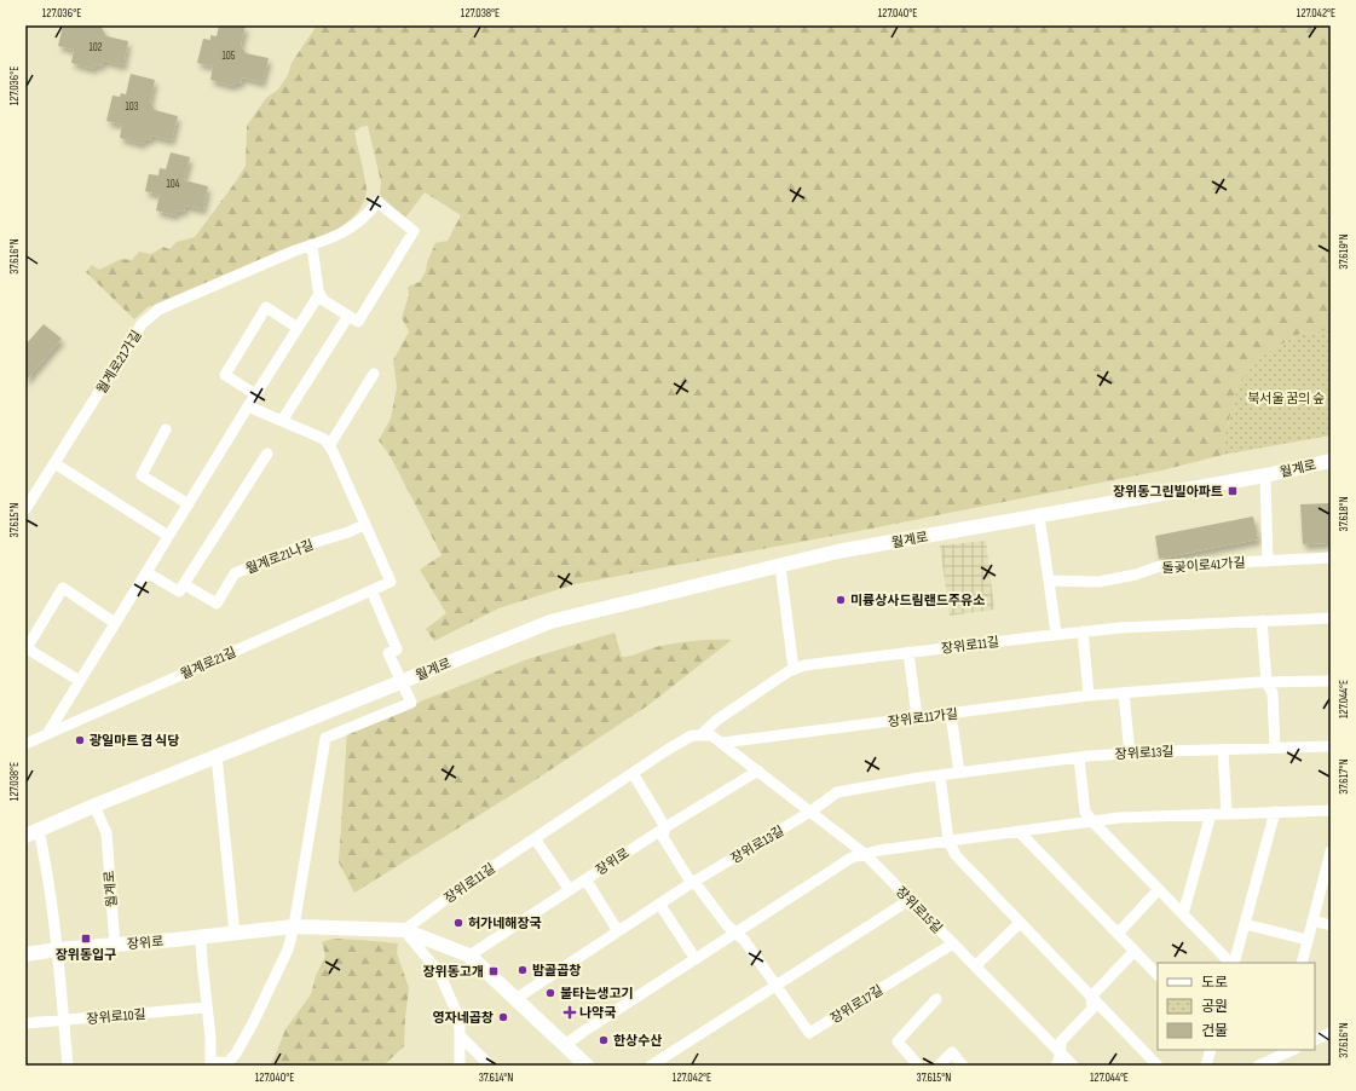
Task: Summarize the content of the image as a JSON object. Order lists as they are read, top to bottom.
{
  "streets": {
    "main road": ["월계로", "장위로"],
    "street": [
      "월계로21가길",
      "월계로21나길",
      "돌곶이로41가길",
      "장위로11길",
      "월계로21길",
      "장위로11가길",
      "장위로13길",
      "장위로15길",
      "장위로17길",
      "장위로10길"
    ]
  },
  "crossings": [
    ["월계로", "돌곶이로41가길"],
    ["월계로", "장위로"],
    ["월계로21나길", "월계로21길"],
    ["장위로11길", "장위로"],
    ["장위로13길", "장위로"],
    ["장위로15길", "장위로17길"]
  ],
  "parks": ["북서울 꿈의 숲"],
  "places": {
    "transit": ["장위동그린빌아파트", "장위동입구", "장위동고개"],
    "other": [
      "미륭상사드림랜드주유소",
      "광일마트 겸 식당",
      "허가네해장국",
      "밤골곱창",
      "불타는생고기",
      "영자네곱창",
      "한상수산"
    ],
    "health": ["나약국"]
  },
  "house_numbers": [
    "102",
    "105",
    "103",
    "104"
  ],
  "legend": ["도로", "공원", "건물"],
  "coordinates": [
    "127.036°E",
    "127.038°E",
    "127.040°E",
    "127.042°E",
    "37.619°N",
    "37.616°N",
    "37.618°N",
    "37.615°N",
    "127.044°E",
    "37.617°N",
    "37.614°N"
  ]
}
